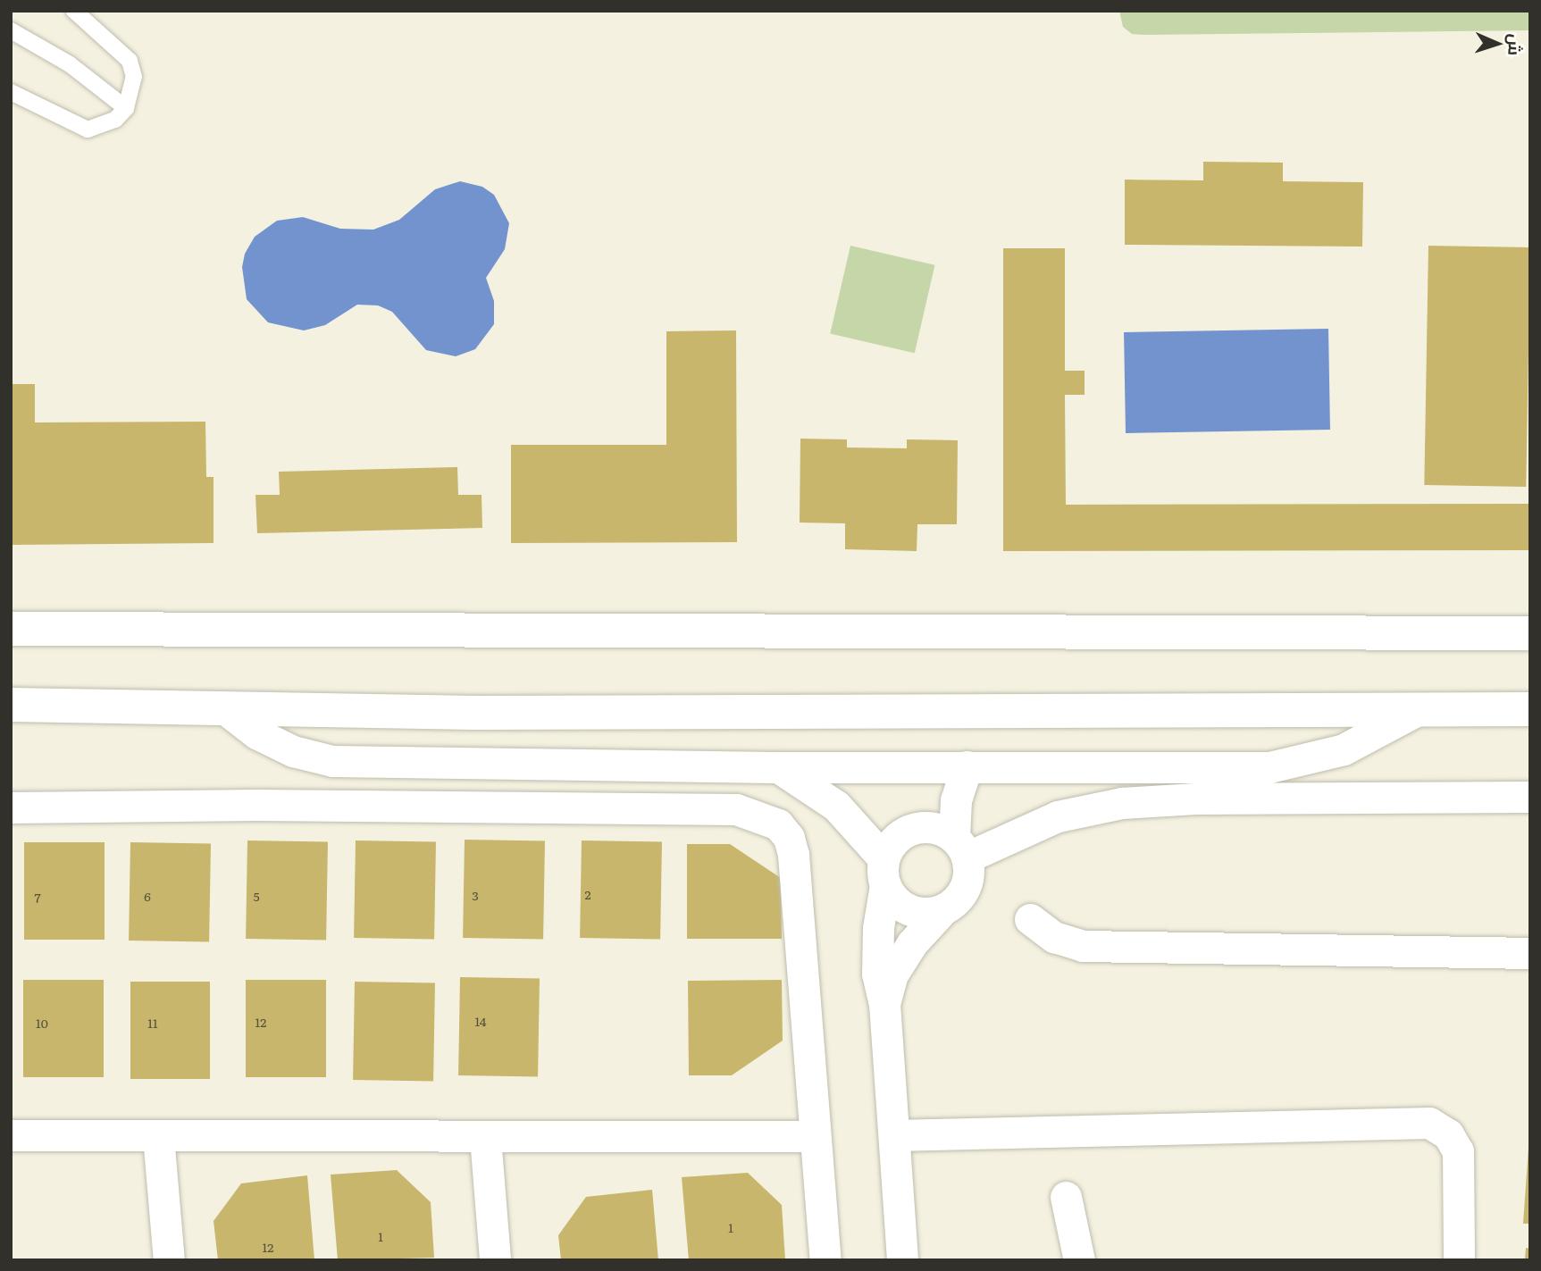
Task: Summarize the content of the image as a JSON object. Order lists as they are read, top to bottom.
{
  "house_numbers": [
    "2",
    "3",
    "6",
    "5",
    "7",
    "14",
    "12",
    "10",
    "11",
    "1",
    "1",
    "12"
  ],
  "north": "right"
}
